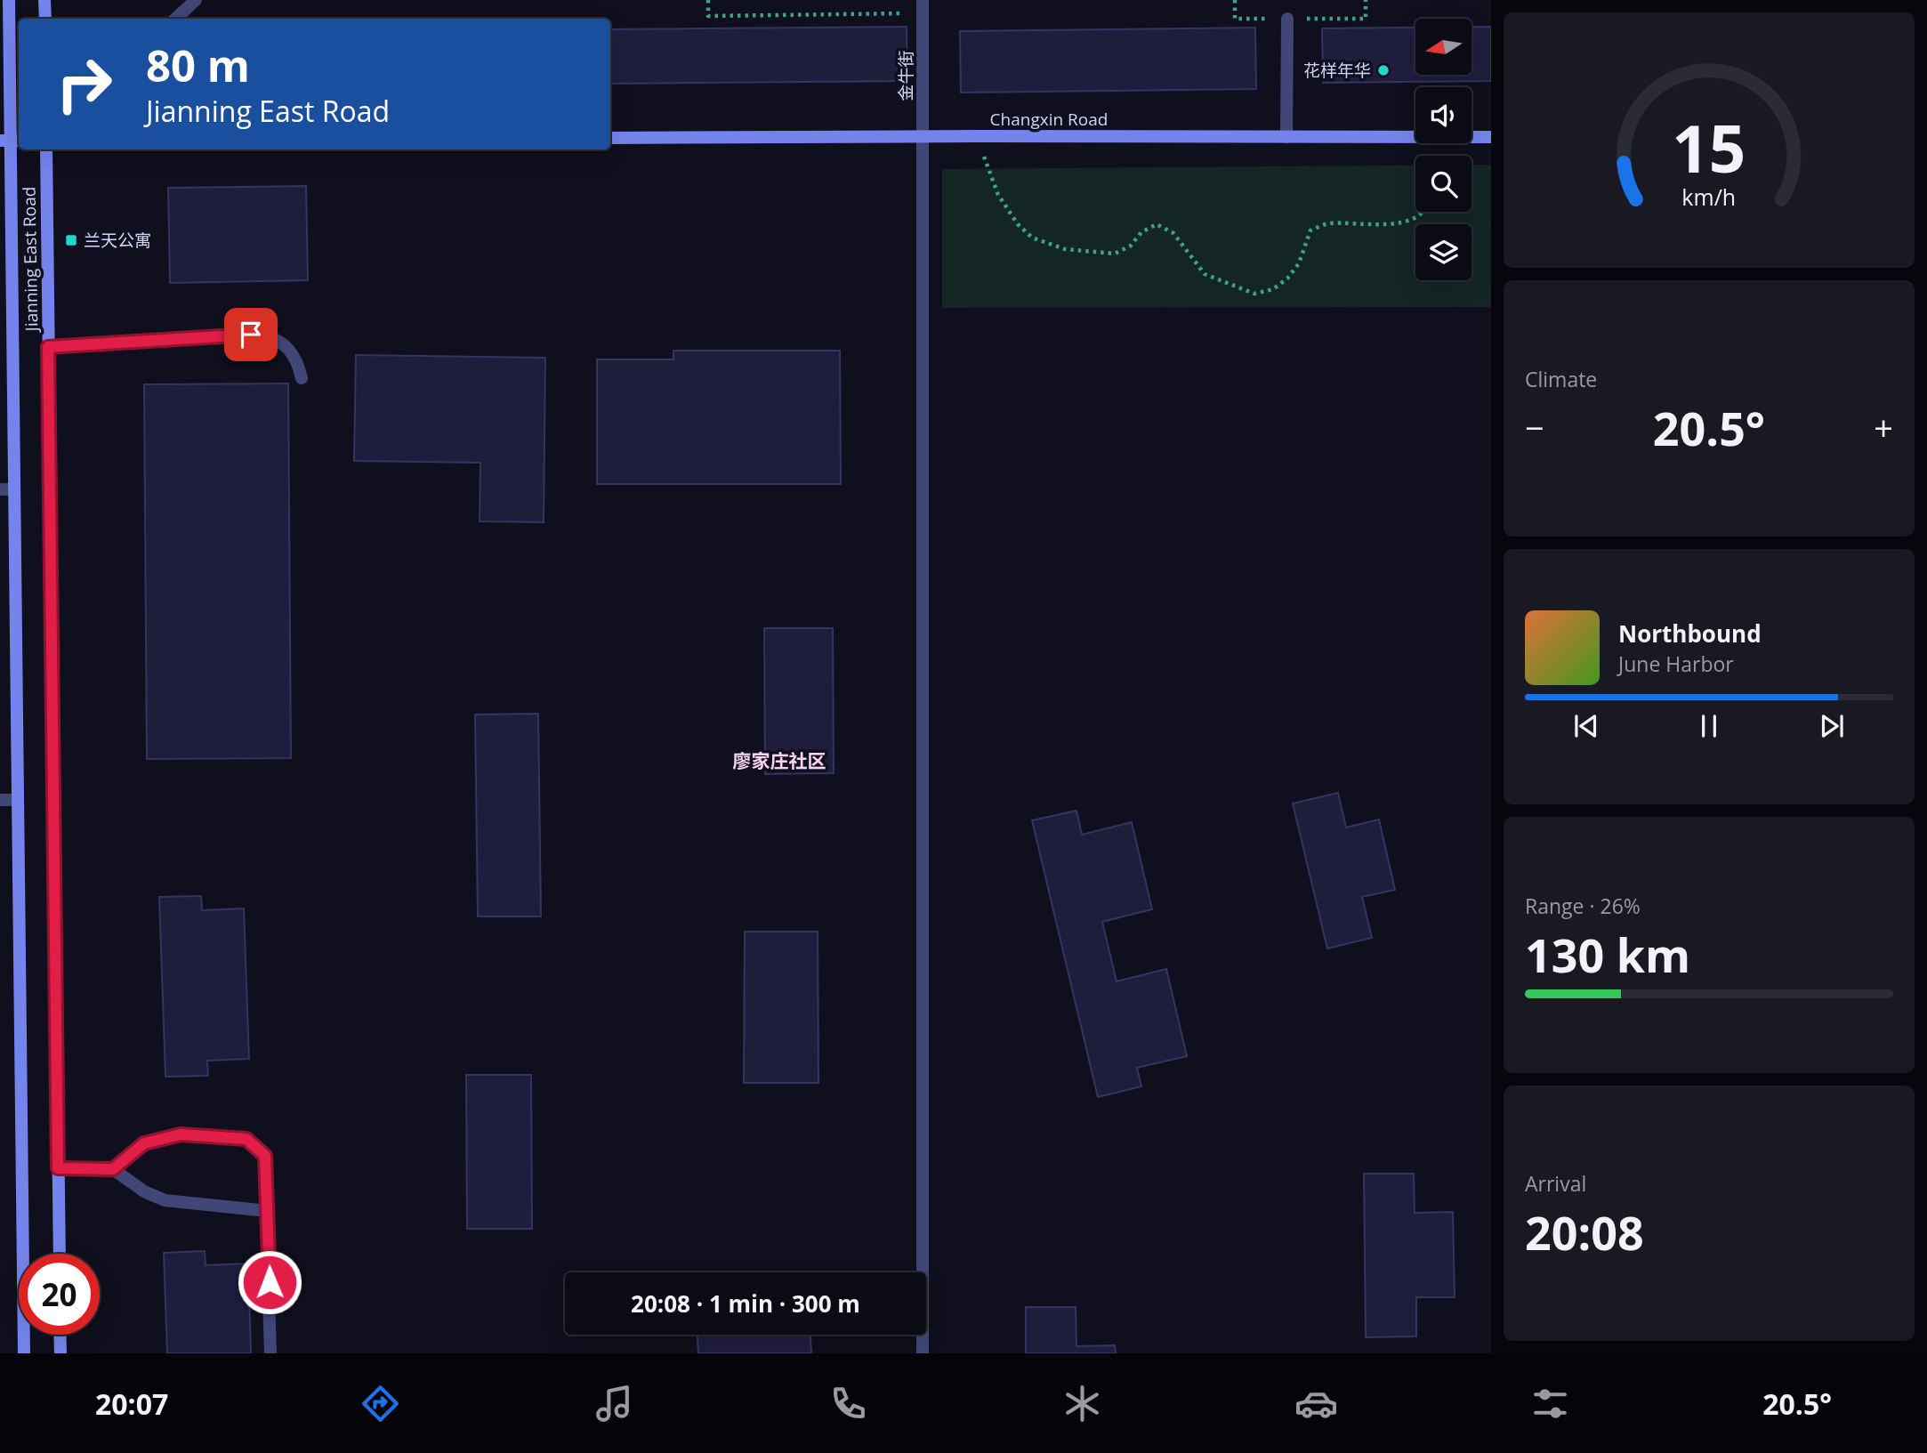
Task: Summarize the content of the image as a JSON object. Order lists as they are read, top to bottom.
{
  "streets": {
    "main road": ["Changxin Road", "Jianning East Road"],
    "street": ["金牛街"]
  },
  "crossings": [
    ["金牛街", "Changxin Road"]
  ],
  "districts": ["廖家庄社区"],
  "places": {
    "other": ["花样年华"],
    "transit": ["兰天公寓"]
  },
  "north": "left",
  "page": {
    "turn": ["80 m", "Jianning East Road"],
    "tile": [
      "Climate",
      ["Range · 26%", "130 km"],
      ["Arrival", "20:08"]
    ],
    "heat": ["−", "20.5°", "+"],
    "song": ["Northbound", "June Harbor"],
    "limit": "20",
    "trip": "20:08 · 1 min · 300 m",
    "tabs": ["20:07", "20.5°"],
    "gauge": ["15", "km/h"]
  }
}
